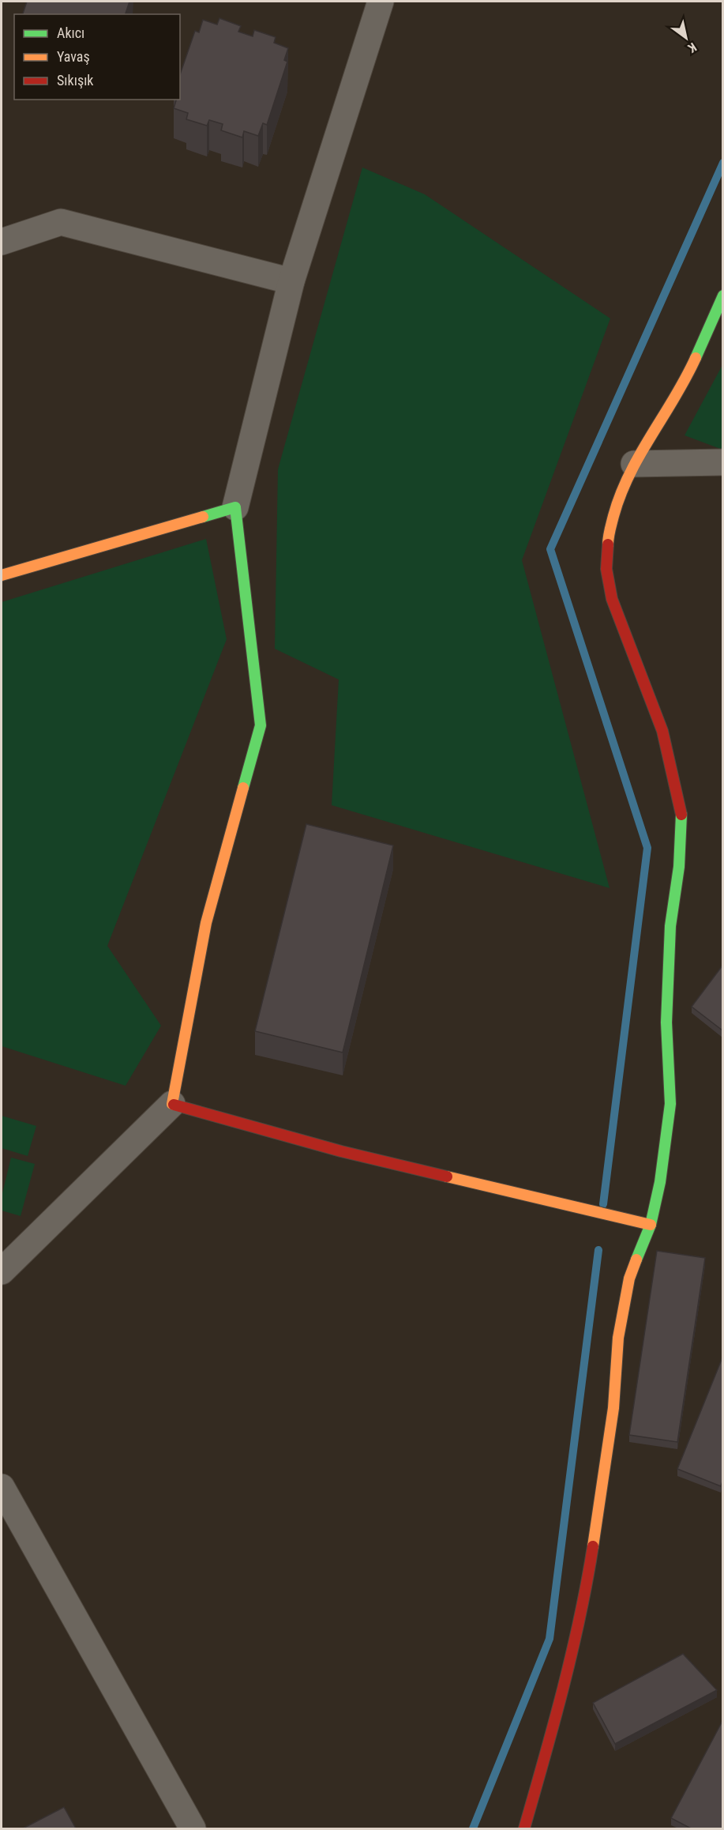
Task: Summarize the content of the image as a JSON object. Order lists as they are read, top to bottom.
{
  "legend": ["Akıcı", "Yavaş", "Sıkışık"],
  "north": "bottom right"
}
